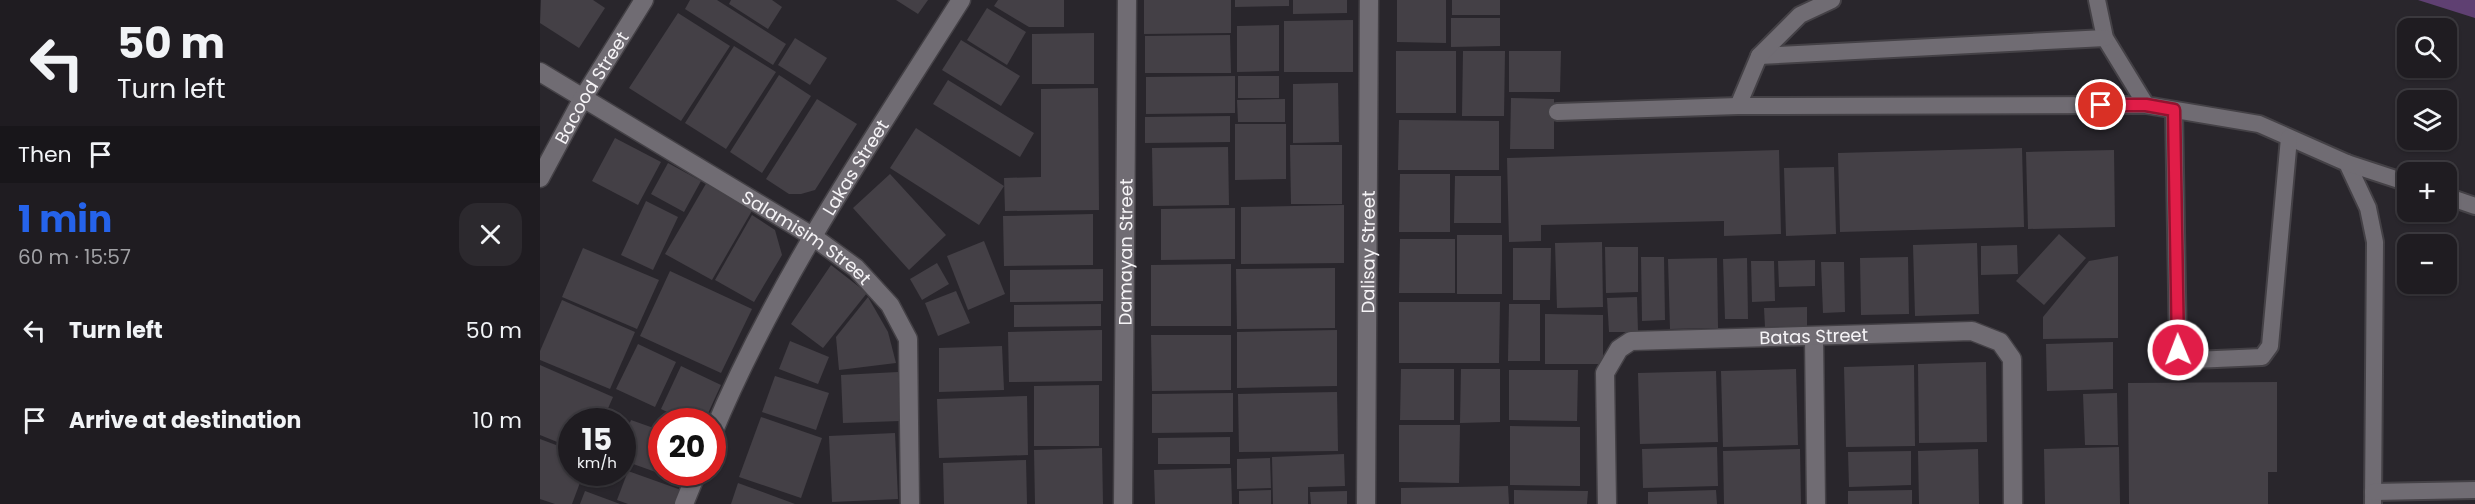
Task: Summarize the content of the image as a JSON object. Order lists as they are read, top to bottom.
{
  "streets": {
    "street": [
      "Bacood Street",
      "Lakas Street",
      "Salamisim Street",
      "Damayan Street",
      "Dalisay Street",
      "Batas Street"
    ]
  },
  "crossings": [
    ["Bacood Street", "Salamisim Street"],
    ["Lakas Street", "Salamisim Street"]
  ],
  "page": {
    "turn": ["50 m", "Turn left"],
    "map_buttons": ["+", "−"],
    "then": "Then",
    "heading": ["1 min", "60 m · 15:57"],
    "list": [
      {
        "name": "Turn left",
        "value": "50 m"
      },
      {
        "name": "Arrive at destination",
        "value": "10 m"
      }
    ],
    "speed": "15 km/h",
    "limit": "20"
  }
}
